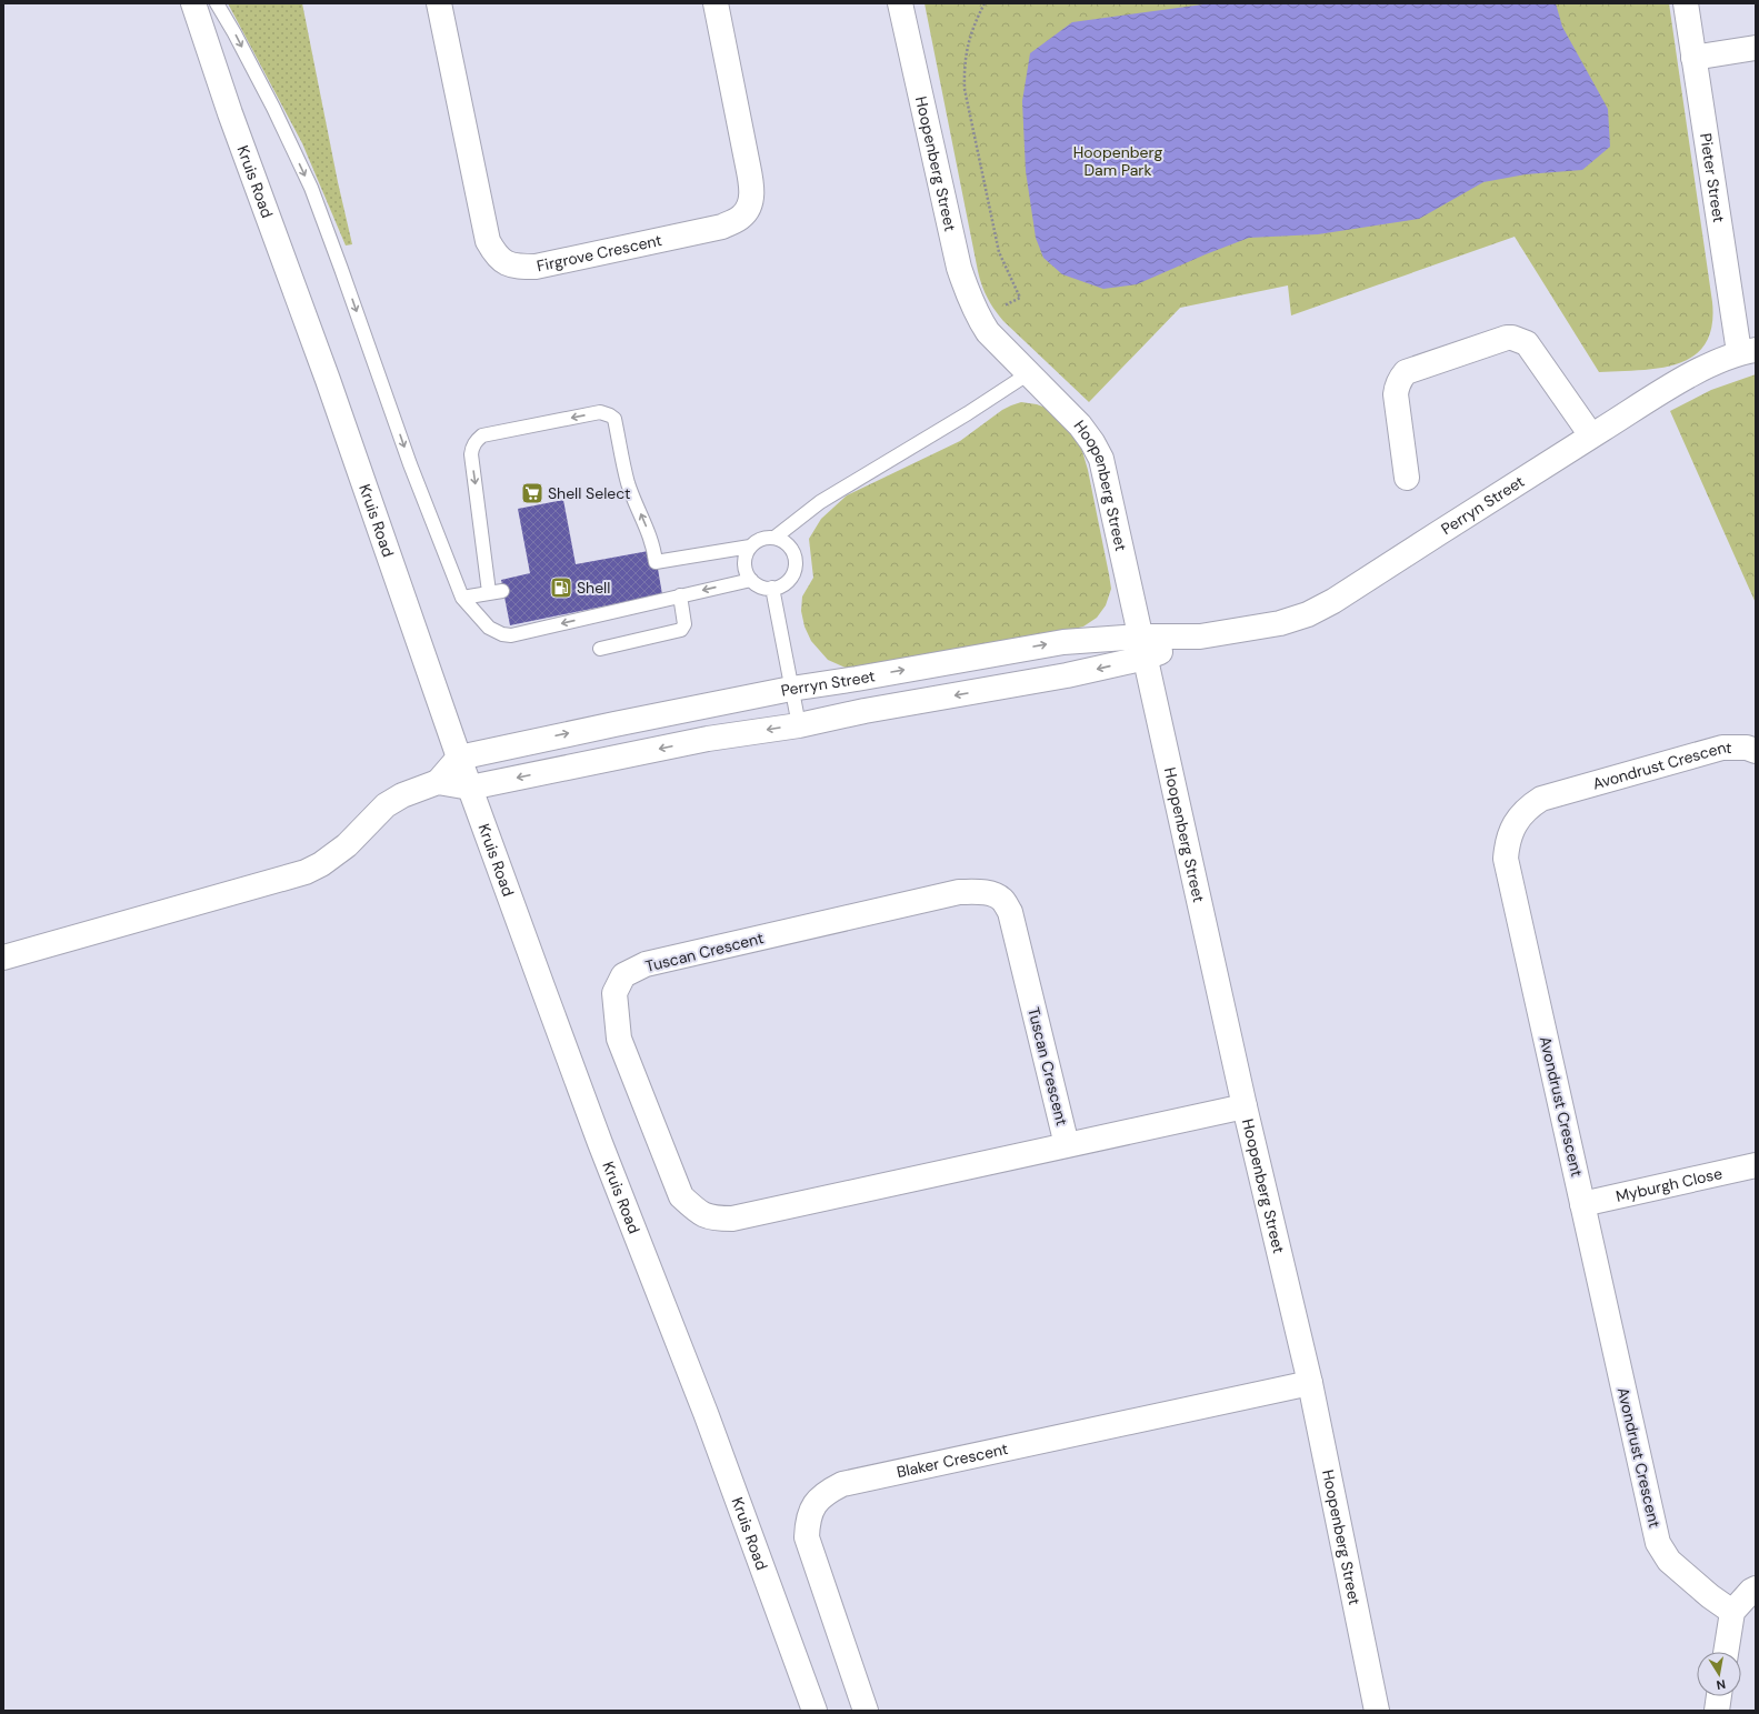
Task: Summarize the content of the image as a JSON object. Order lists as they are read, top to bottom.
{
  "streets": {
    "street": [
      "Hoopenberg Street",
      "Pieter Street",
      "Kruis Road",
      "Firgrove Crescent",
      "Perryn Street",
      "Avondrust Crescent",
      "Tuscan Crescent",
      "Myburgh Close",
      "Blaker Crescent"
    ]
  },
  "crossings": [
    ["Hoopenberg Street", "Perryn Street"],
    ["Hoopenberg Street", "Tuscan Crescent"],
    ["Hoopenberg Street", "Blaker Crescent"],
    ["Pieter Street", "Perryn Street"],
    ["Kruis Road", "Perryn Street"],
    ["Avondrust Crescent", "Myburgh Close"]
  ],
  "parks": ["Hoopenberg Dam Park"],
  "places": {
    "supermarket": ["Shell Select"],
    "fuel station": ["Shell"]
  },
  "north": "bottom"
}
